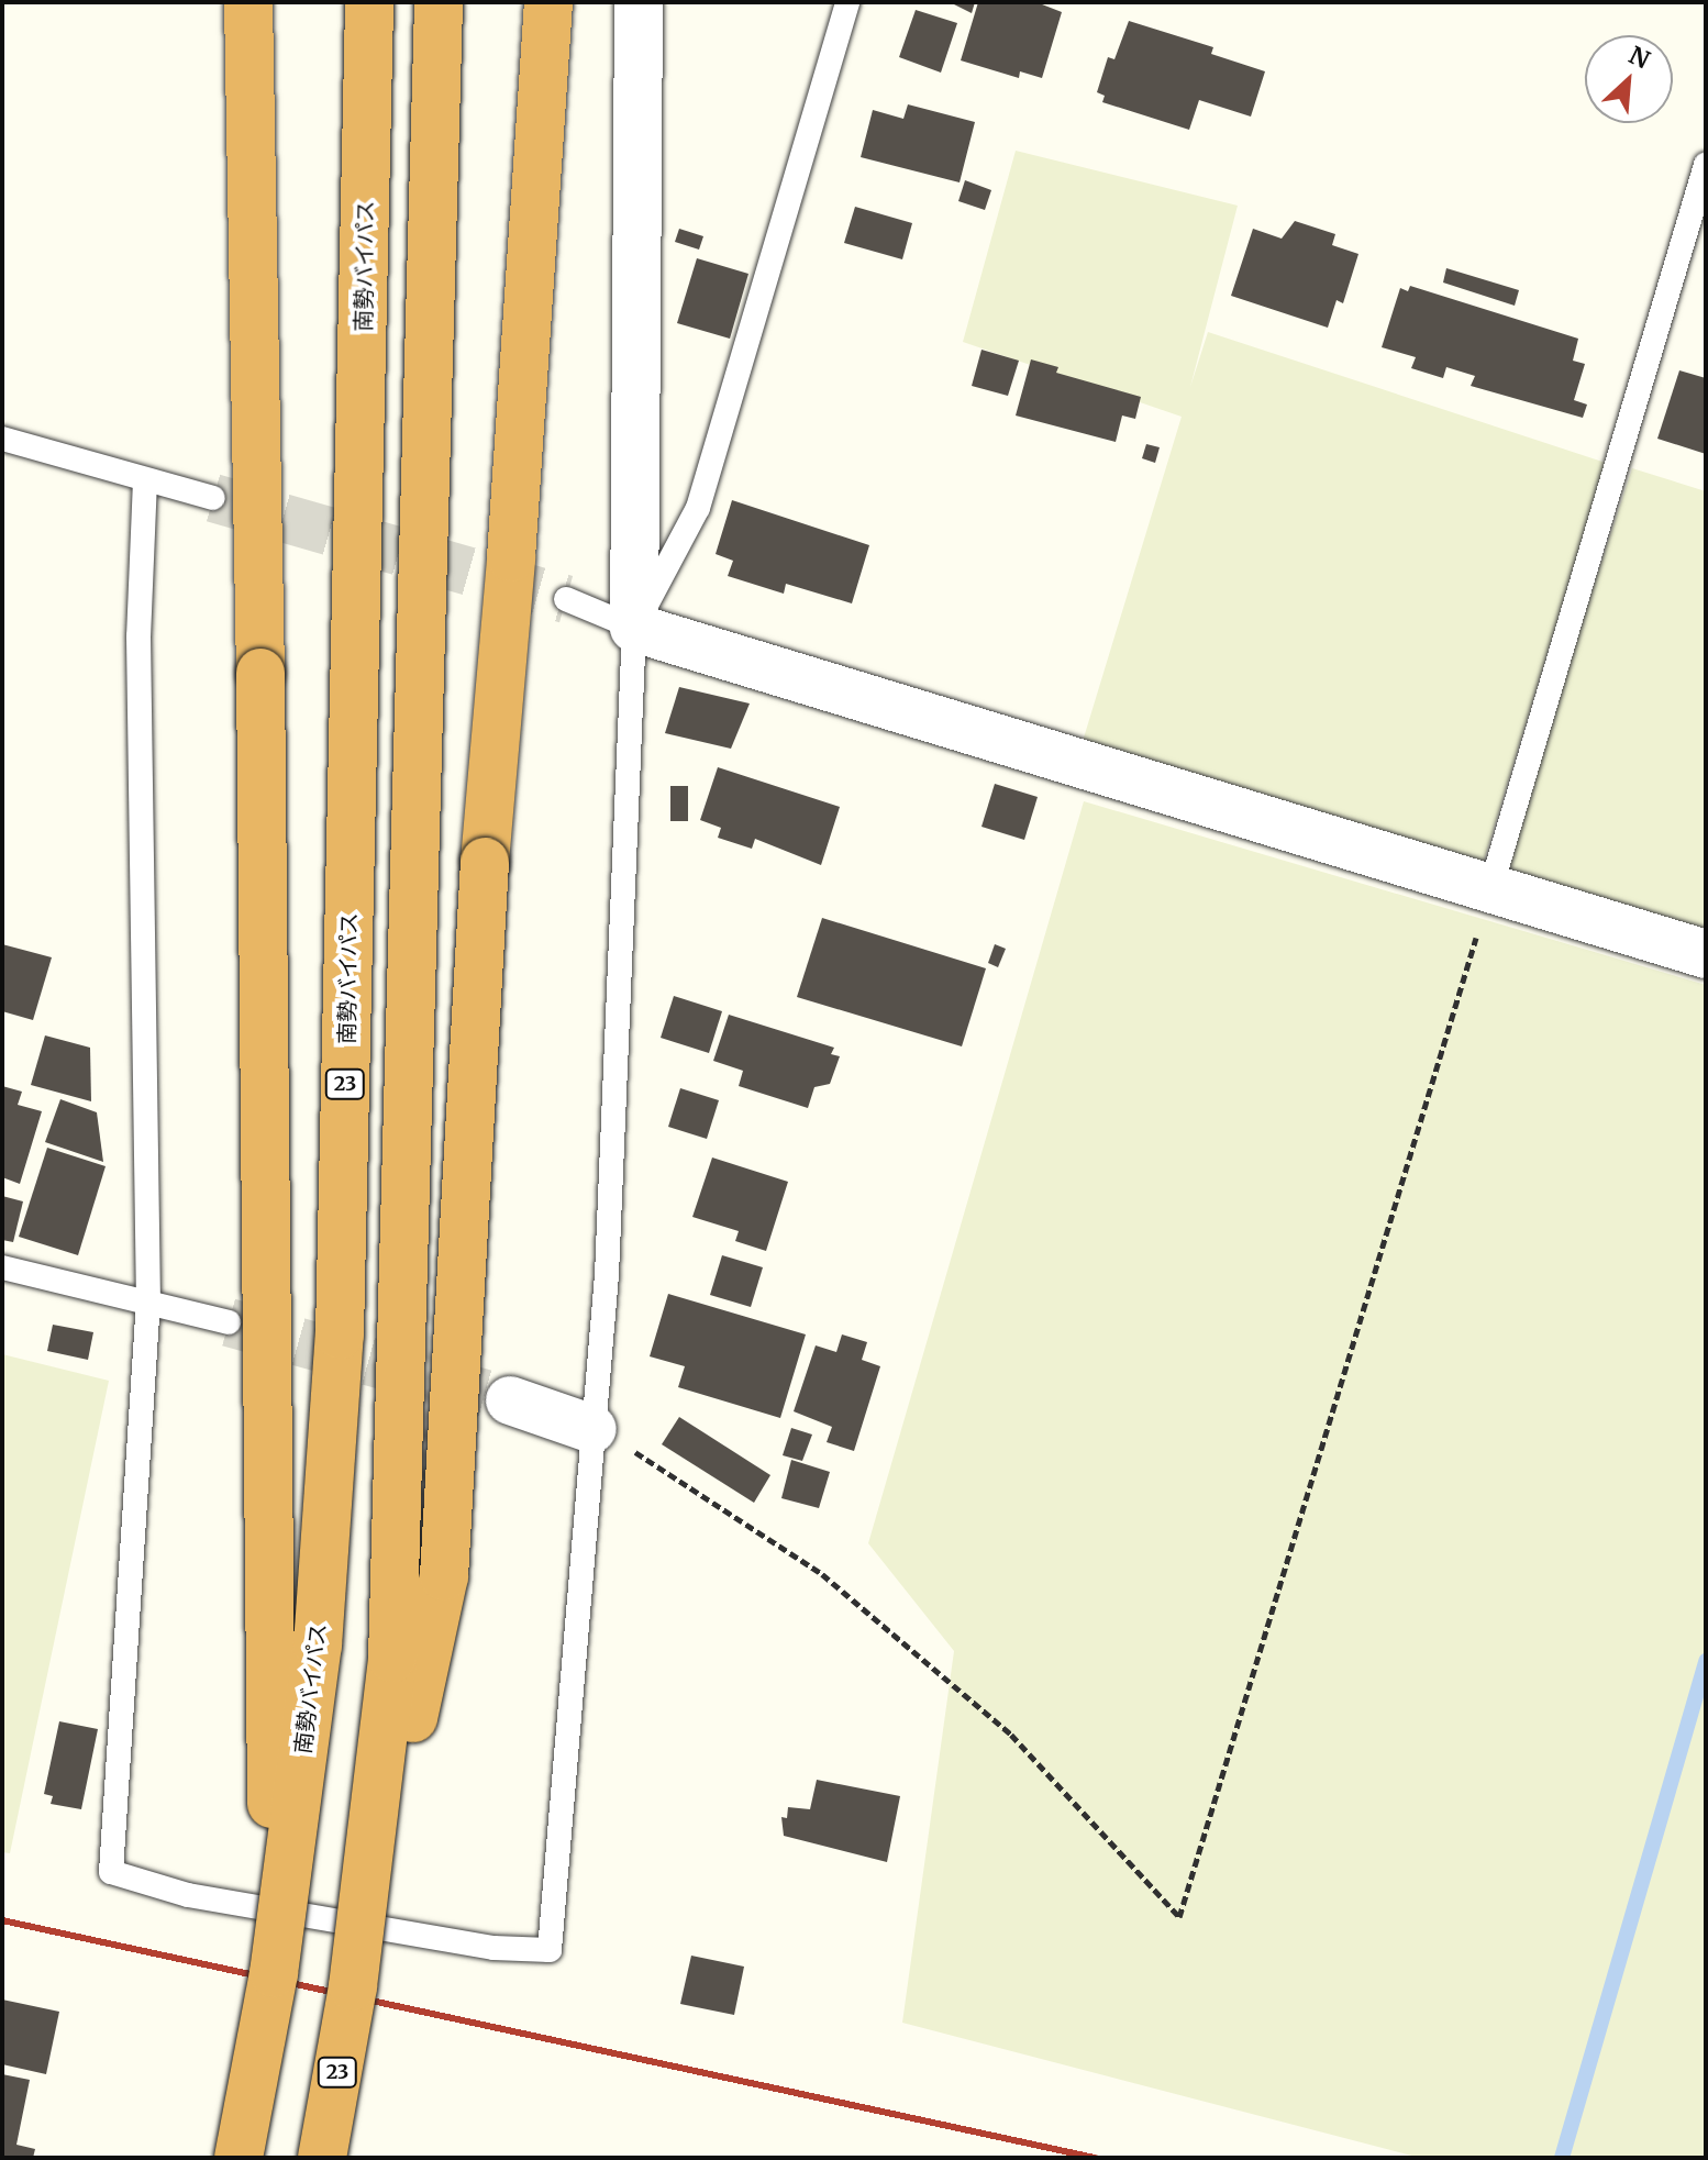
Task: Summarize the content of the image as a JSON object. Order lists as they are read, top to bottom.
{
  "streets": {
    "highway": ["南勢バイパス", "23"]
  },
  "north": "top right"
}
